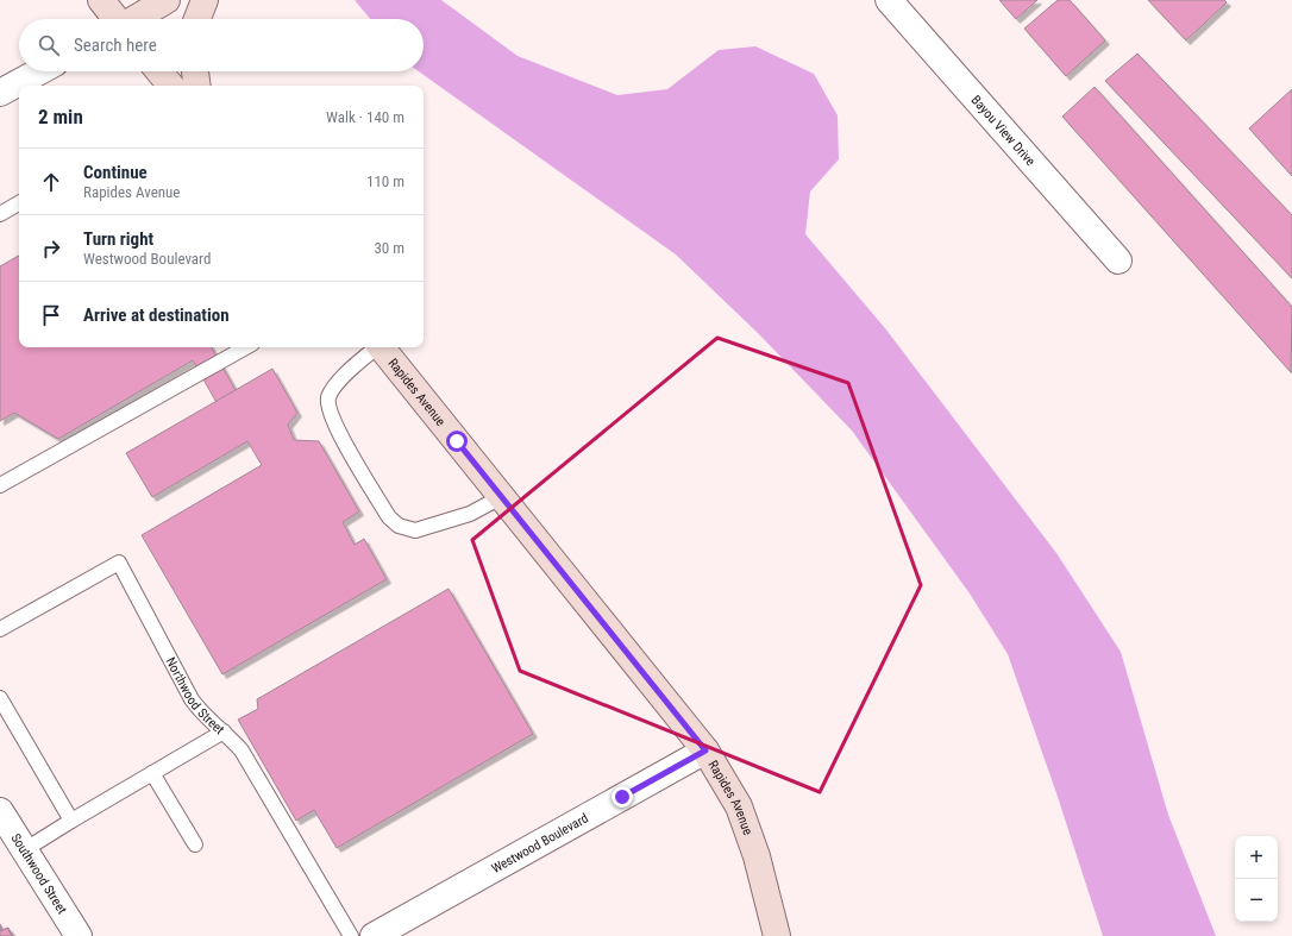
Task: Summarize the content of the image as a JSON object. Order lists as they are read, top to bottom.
{
  "streets": {
    "main road": ["Rapides Avenue"],
    "street": ["Bayou View Drive", "Westwood Boulevard", "Southwood Street"],
    "lane": ["Northwood Street"]
  },
  "crossings": [
    ["Rapides Avenue", "Westwood Boulevard"]
  ],
  "page": {
    "search": "Search here",
    "heading": ["2 min", "Walk · 140 m"],
    "list": [
      ["Continue", "Rapides Avenue", "110 m"],
      ["Turn right", "Westwood Boulevard", "30 m"],
      "Arrive at destination"
    ],
    "map_buttons": ["+", "−"]
  }
}
